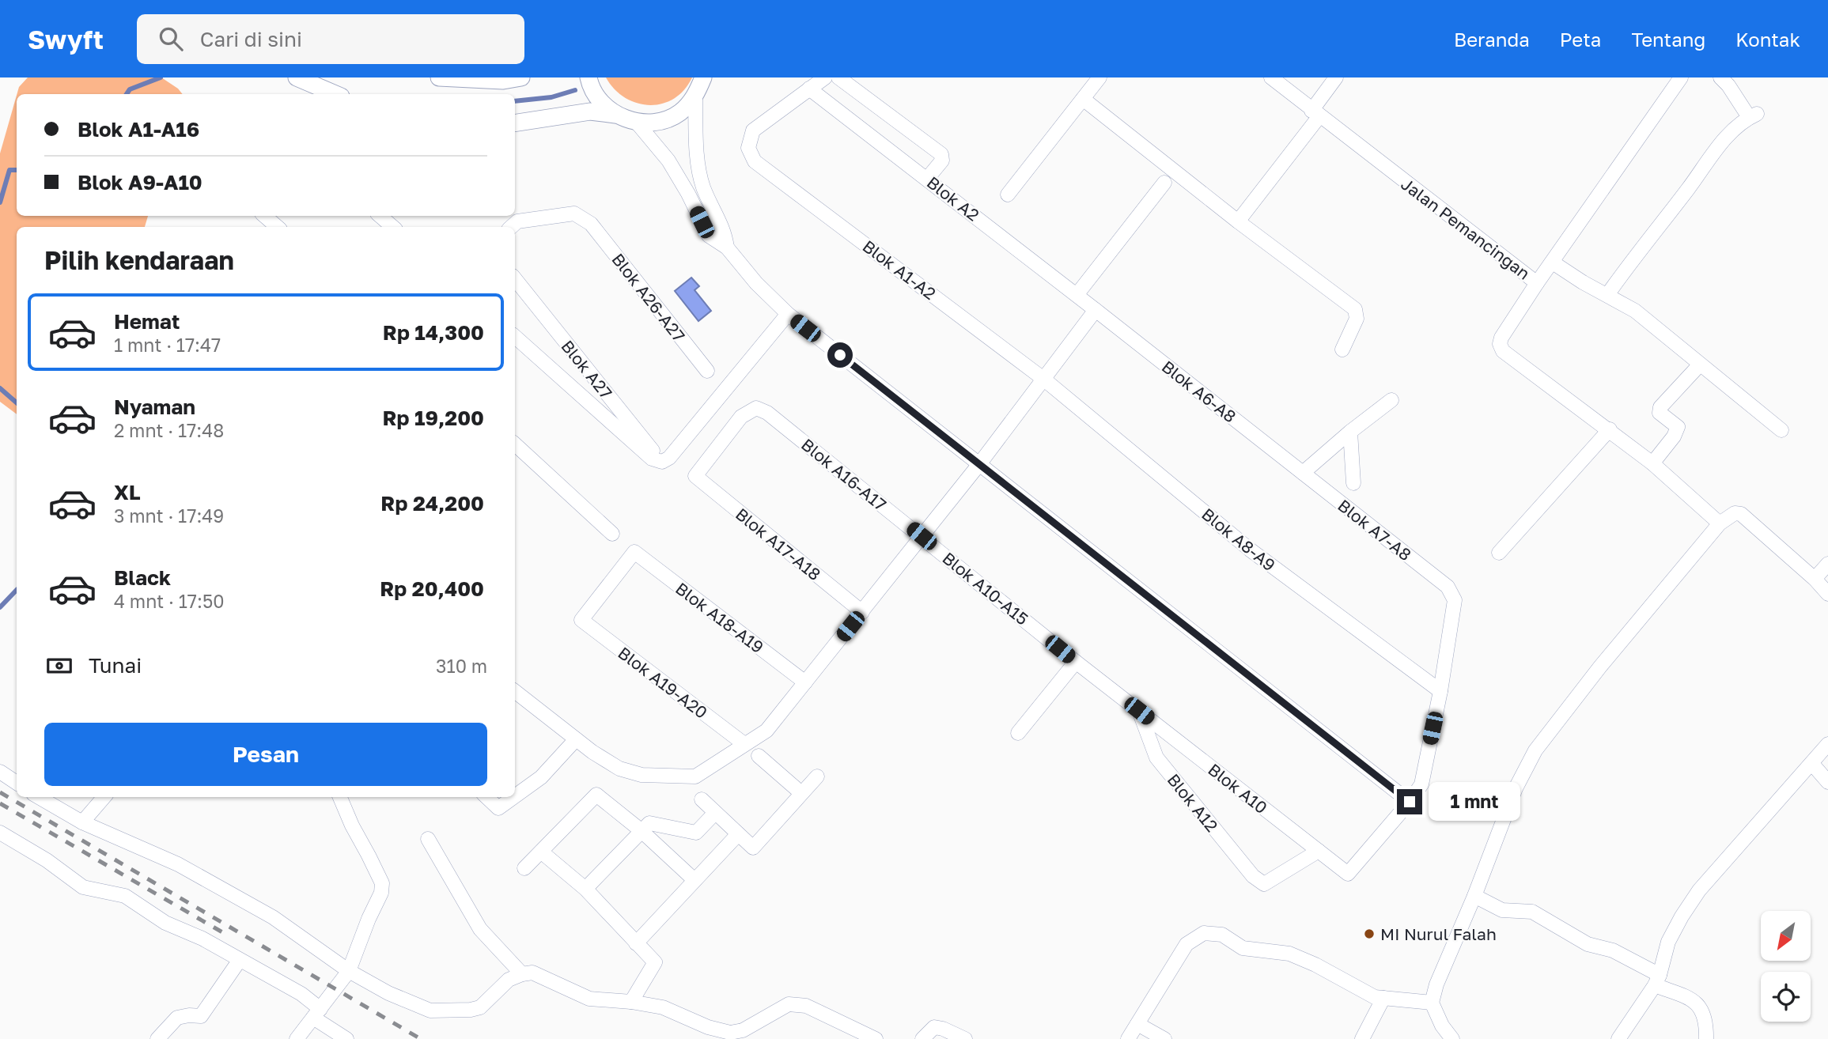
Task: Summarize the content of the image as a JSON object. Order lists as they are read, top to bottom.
{
  "streets": {
    "street": [
      "Blok A2",
      "Jalan Pemancingan",
      "Blok A1-A2",
      "Blok A26-A27",
      "Blok A27",
      "Blok A6-A8",
      "Blok A16-A17",
      "Blok A7-A8",
      "Blok A8-A9",
      "Blok A17-A18",
      "Blok A10-A15",
      "Blok A18-A19",
      "Blok A19-A20",
      "Blok A10",
      "Blok A12"
    ]
  },
  "crossings": [
    ["Blok A2", "Blok A1-A2"],
    ["Blok A2", "Blok A6-A8"],
    ["Blok A1-A2", "Blok A8-A9"],
    ["Blok A6-A8", "Blok A7-A8"],
    ["Blok A16-A17", "Blok A17-A18"],
    ["Blok A16-A17", "Blok A10-A15"],
    ["Blok A7-A8", "Blok A8-A9"],
    ["Blok A10-A15", "Blok A10"],
    ["Blok A10-A15", "Blok A12"],
    ["Blok A18-A19", "Blok A19-A20"],
    ["Blok A10", "Blok A12"]
  ],
  "places": ["MI Nurul Falah"],
  "north": "bottom left",
  "page": {
    "header": "Swyft",
    "search": "Cari di sini",
    "nav": [
      "Beranda",
      "Peta",
      "Tentang",
      "Kontak"
    ],
    "banner": ["Blok A1-A16", "Blok A9-A10"],
    "heading": "Pilih kendaraan",
    "list": [
      {
        "name": "Hemat",
        "note": "1 mnt · 17:47",
        "value": "Rp 14,300"
      },
      {
        "name": "Nyaman",
        "note": "2 mnt · 17:48",
        "value": "Rp 19,200"
      },
      {
        "name": "XL",
        "note": "3 mnt · 17:49",
        "value": "Rp 24,200"
      },
      {
        "name": "Black",
        "note": "4 mnt · 17:50",
        "value": "Rp 20,400"
      }
    ],
    "pay": ["Tunai", "310 m"],
    "buttons": "Pesan",
    "bubble": "1 mnt"
  }
}
